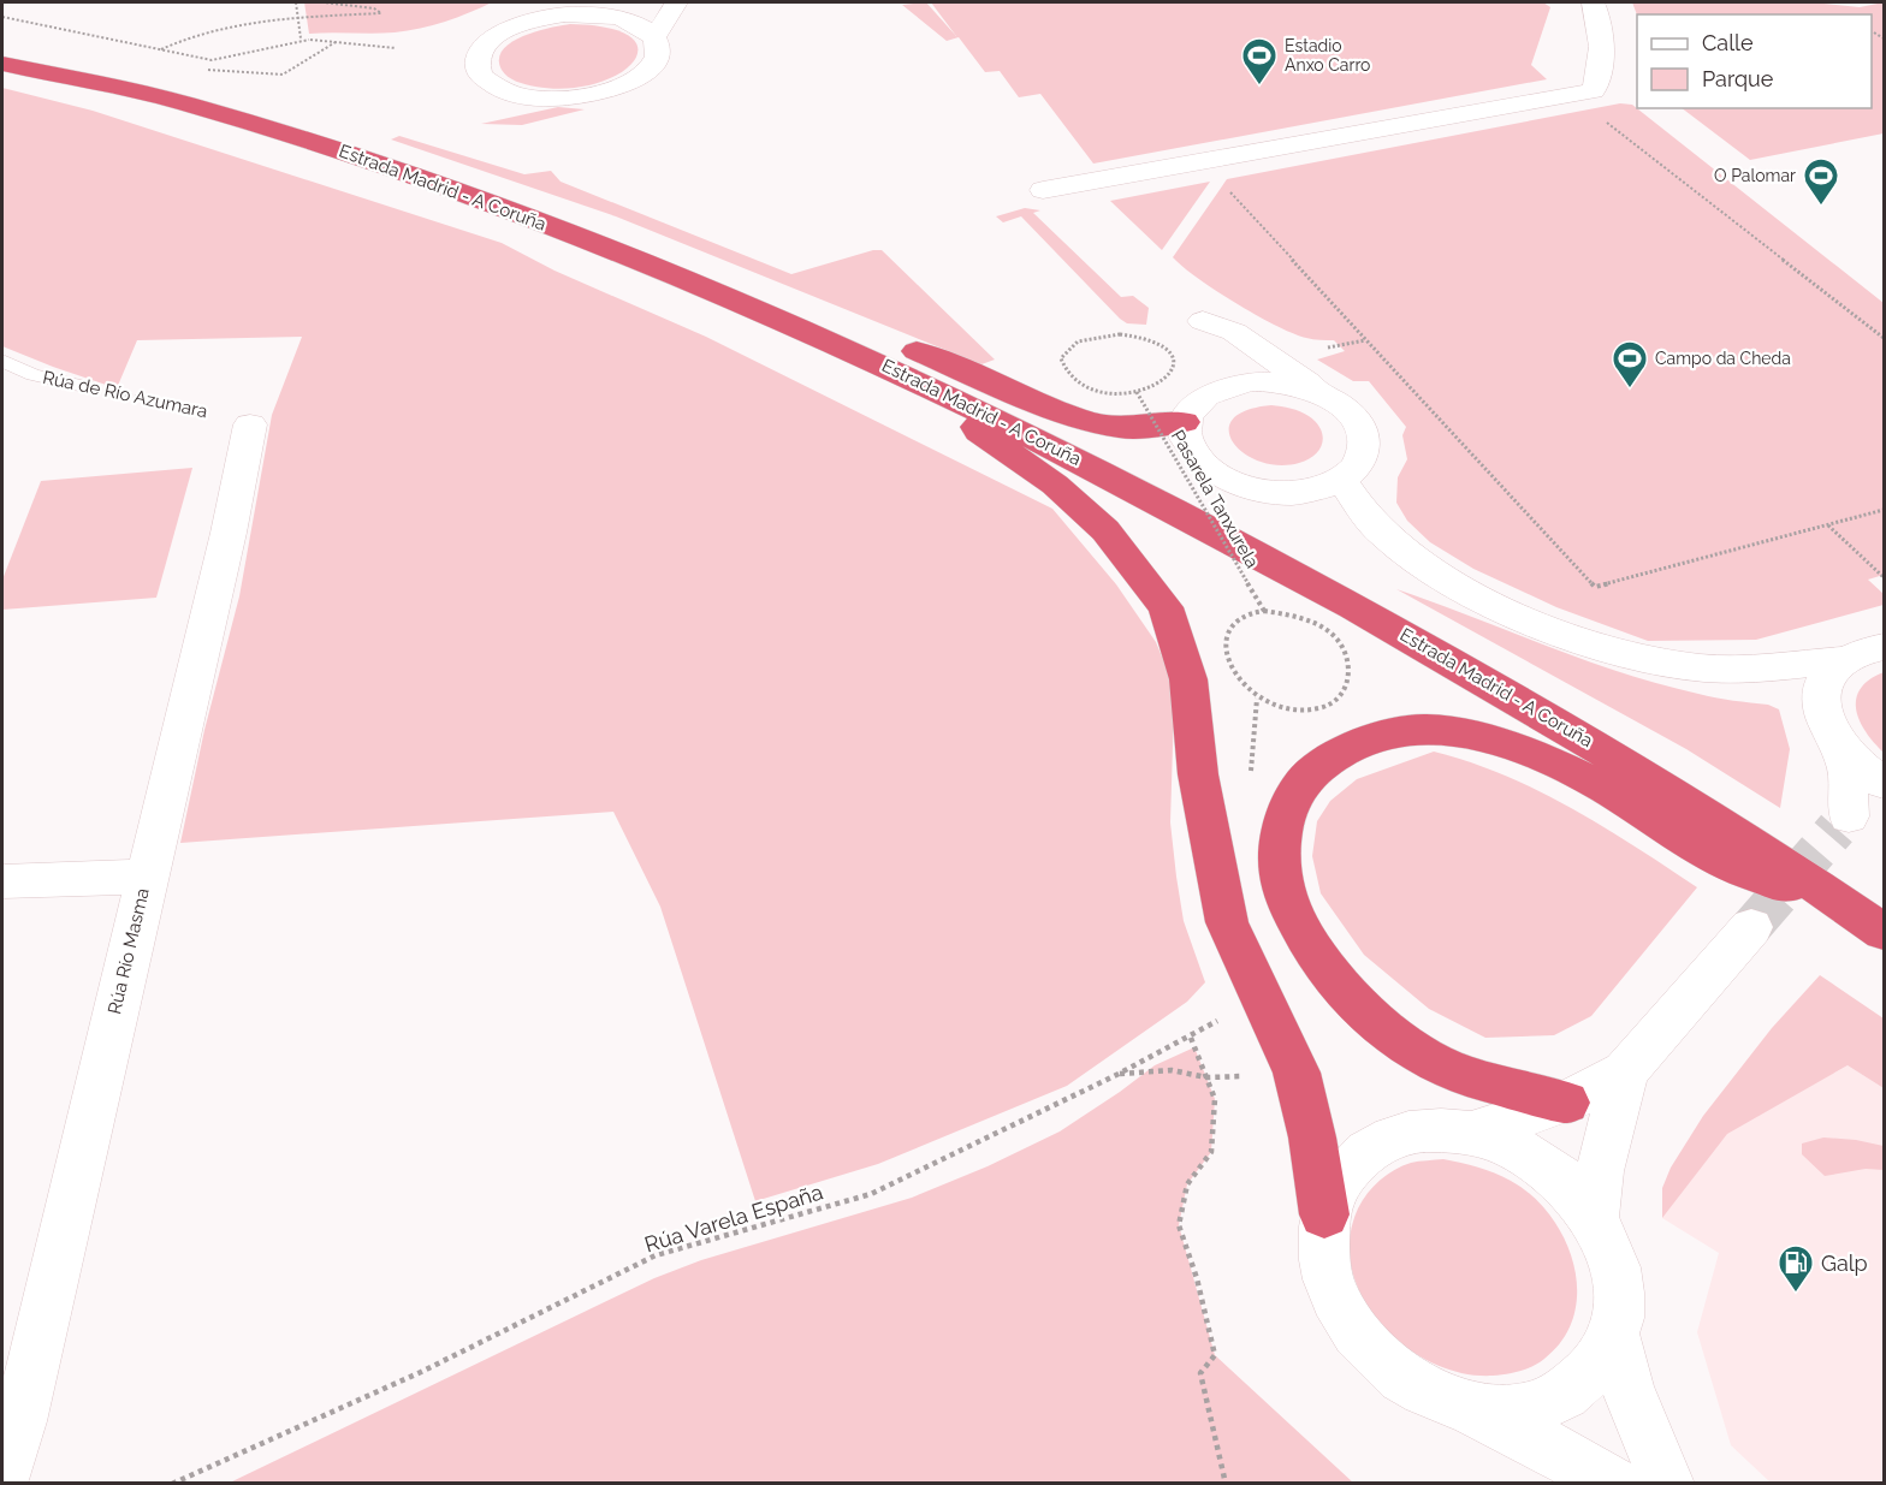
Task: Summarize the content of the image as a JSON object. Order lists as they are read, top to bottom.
{
  "streets": {
    "highway": ["Estrada Madrid - A Coruña"],
    "street": ["Rúa Río Masma"],
    "lane": ["Rúa de Río Azumara"],
    "path": ["Pasarela Tanxurela", "Rúa Varela España"]
  },
  "crossings": [
    ["Rúa de Río Azumara", "Rúa Río Masma"]
  ],
  "places": {
    "sports": ["Estadio Anxo Carro", "O Palomar", "Campo da Cheda"],
    "fuel station": ["Galp"]
  },
  "legend": ["Calle", "Parque"]
}
